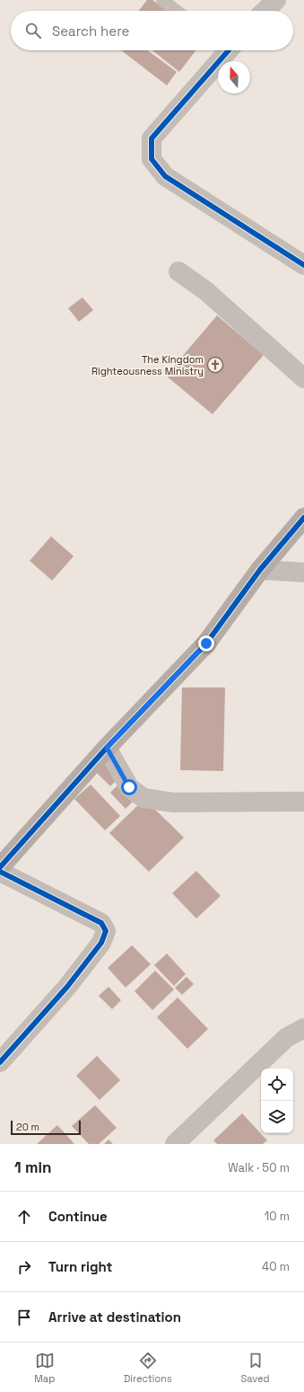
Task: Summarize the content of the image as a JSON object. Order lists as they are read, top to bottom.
{
  "places": {
    "church": ["The Kingdom Righteousness Ministry"]
  },
  "scale_bar": "20 m",
  "north": "top",
  "page": {
    "search": "Search here",
    "scale": "20 m",
    "heading": ["1 min", "Walk · 50 m"],
    "list": [
      ["Continue", "10 m"],
      ["Turn right", "40 m"],
      "Arrive at destination"
    ],
    "nav": ["Map", "Directions", "Saved"]
  }
}
